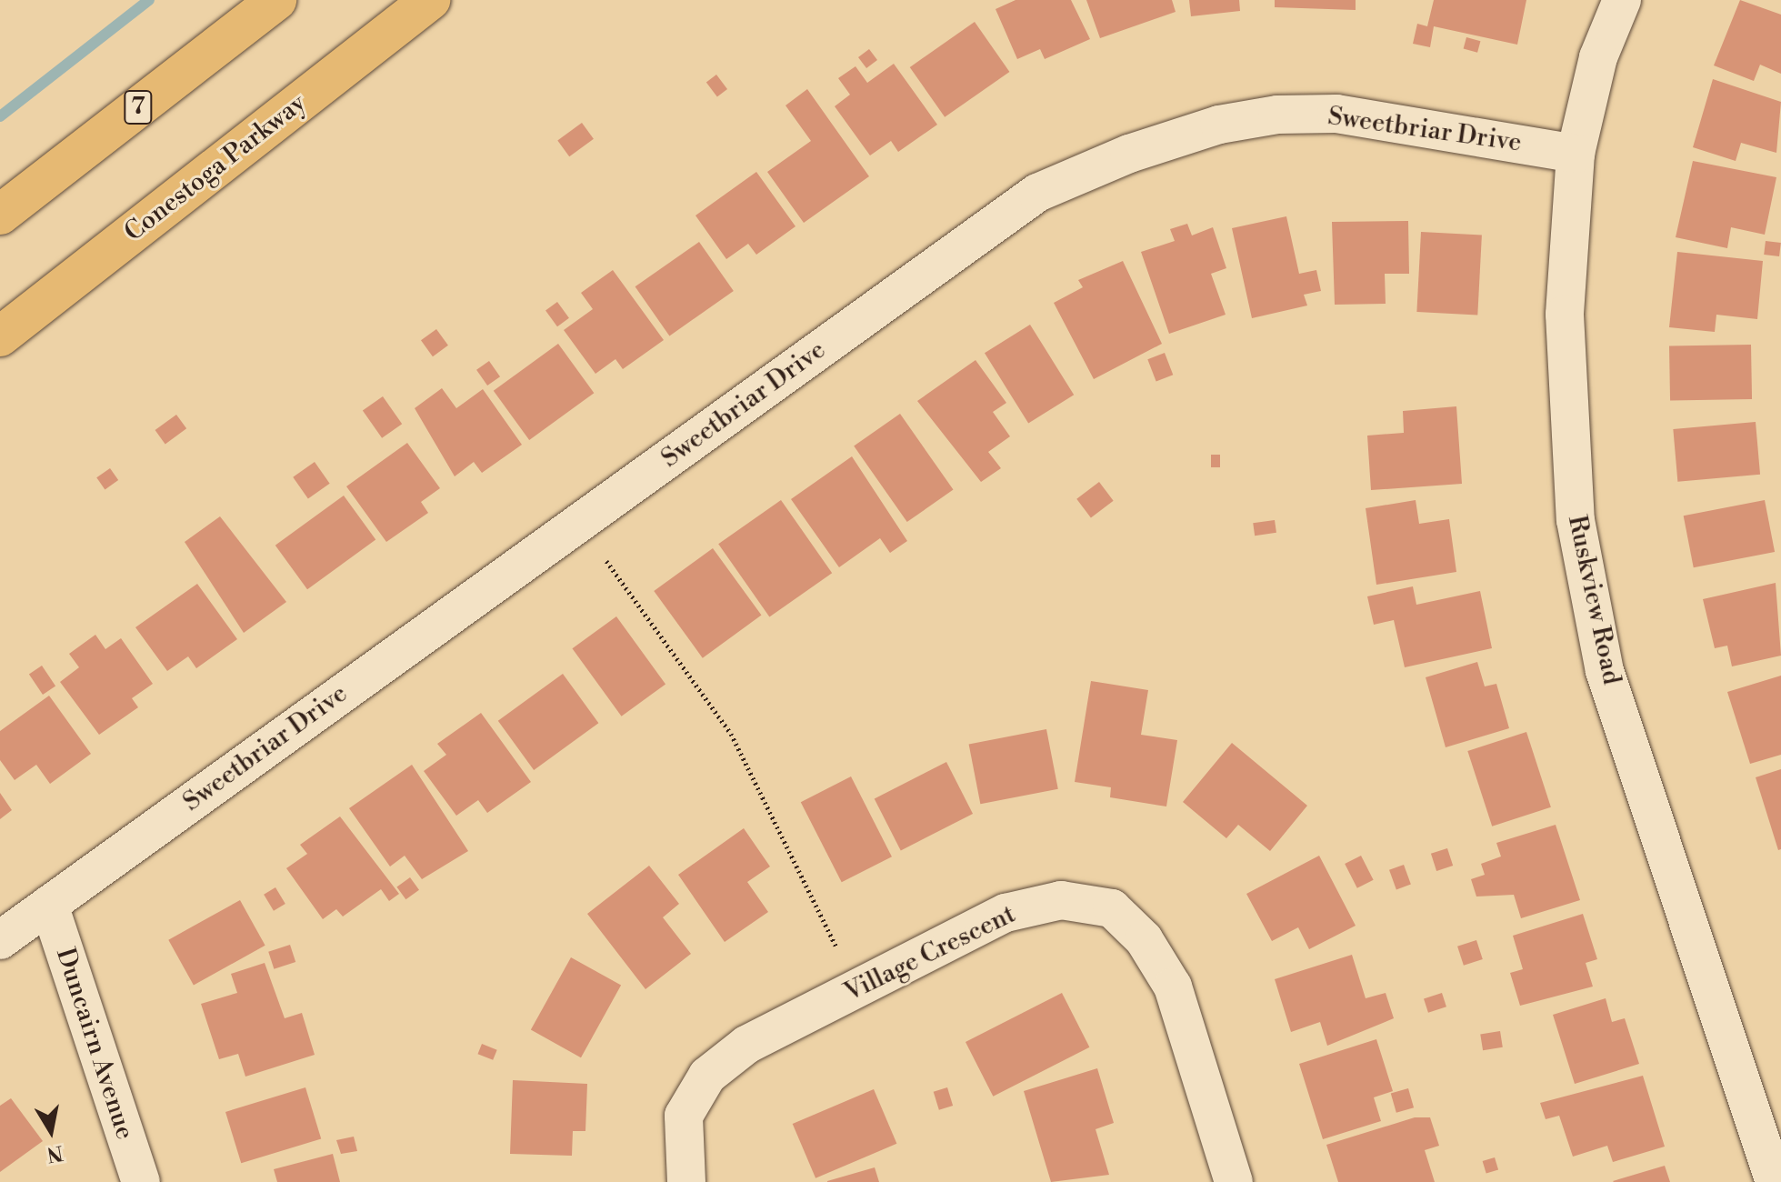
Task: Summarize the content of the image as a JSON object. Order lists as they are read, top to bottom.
{
  "streets": {
    "highway": ["7", "Conestoga Parkway"],
    "street": [
      "Sweetbriar Drive",
      "Ruskview Road",
      "Village Crescent",
      "Duncairn Avenue"
    ]
  },
  "crossings": [
    ["Sweetbriar Drive", "Ruskview Road"],
    ["Sweetbriar Drive", "Duncairn Avenue"]
  ],
  "north": "bottom"
}
